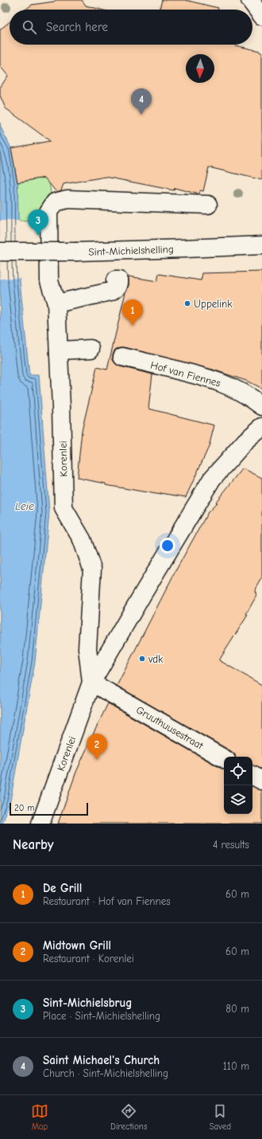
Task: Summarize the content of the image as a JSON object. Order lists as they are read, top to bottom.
{
  "streets": {
    "street": [
      "Sint-Michielshelling",
      "Hof van Fiennes",
      "Korenlei",
      "Gruuthuusestraat"
    ]
  },
  "crossings": [
    ["Korenlei", "Gruuthuusestraat"]
  ],
  "water": ["Leie"],
  "places": ["Uppelink", "vdk"],
  "scale_bar": "20 m",
  "north": "bottom",
  "page": {
    "search": "Search here",
    "pins": [
      "4",
      "3",
      "1",
      "2"
    ],
    "scale": "20 m",
    "heading": ["Nearby", "4 results"],
    "list": [
      {
        "mark": "1",
        "name": "De Grill",
        "note": "Restaurant · Hof van Fiennes",
        "value": "60 m"
      },
      {
        "mark": "2",
        "name": "Midtown Grill",
        "note": "Restaurant · Korenlei",
        "value": "60 m"
      },
      {
        "mark": "3",
        "name": "Sint-Michielsbrug",
        "note": "Place · Sint-Michielshelling",
        "value": "80 m"
      },
      {
        "mark": "4",
        "name": "Saint Michael's Church",
        "note": "Church · Sint-Michielshelling",
        "value": "110 m"
      }
    ],
    "nav": ["Map", "Directions", "Saved"]
  }
}
